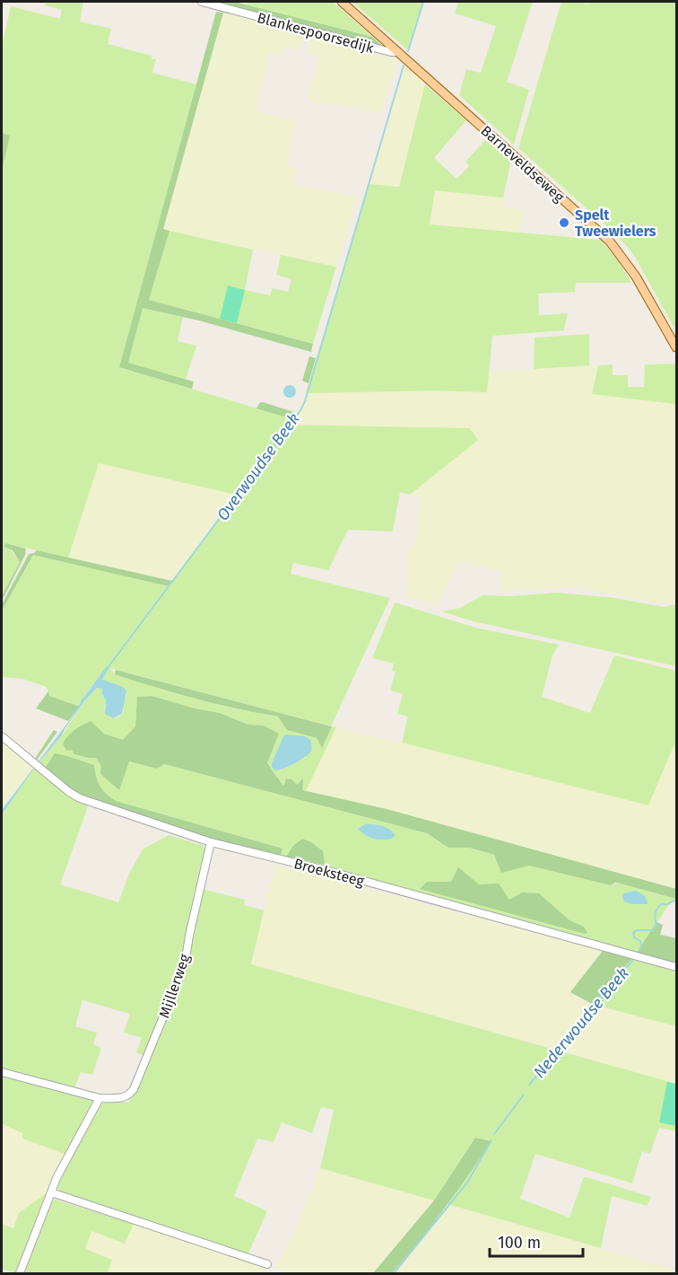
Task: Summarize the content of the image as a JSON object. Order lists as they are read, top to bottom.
{
  "streets": {
    "main road": ["Barneveldseweg"],
    "street": ["Blankespoorsedijk", "Broeksteeg", "Mijllerweg"]
  },
  "crossings": [
    ["Blankespoorsedijk", "Barneveldseweg"],
    ["Broeksteeg", "Mijllerweg"]
  ],
  "water": ["Overwoudse Beek", "Nederwoudse Beek"],
  "places": ["Spelt Tweewielers"],
  "scale_bar": "100 m"
}
